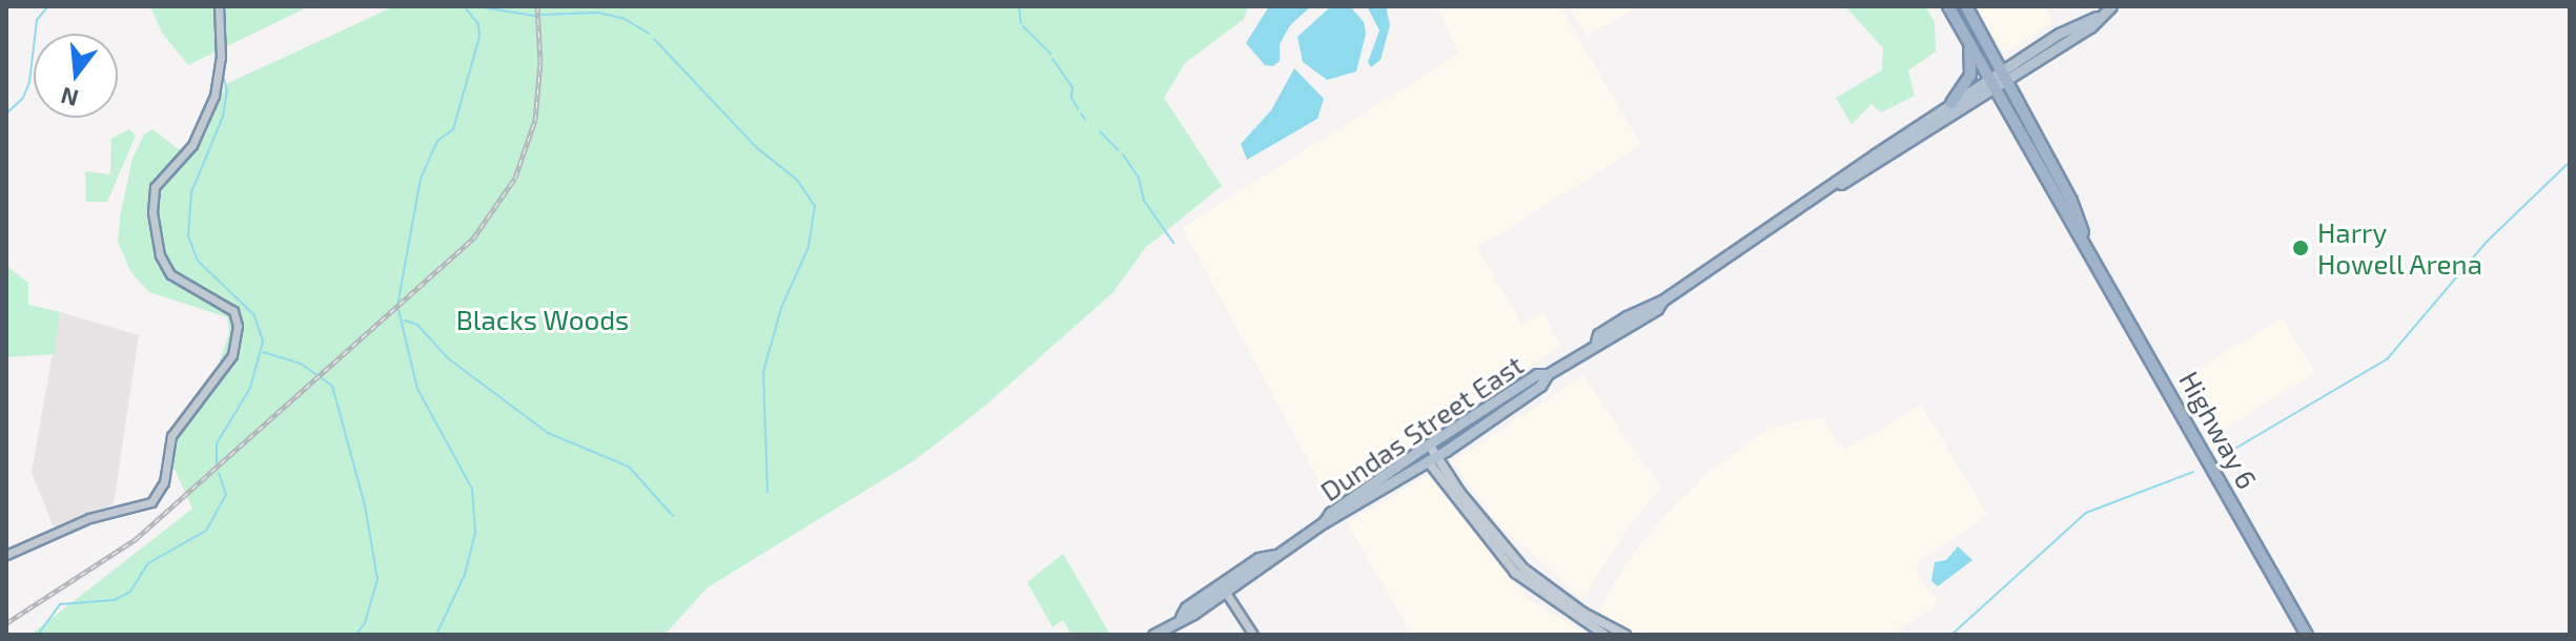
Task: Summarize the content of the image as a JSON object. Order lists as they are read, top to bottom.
{
  "streets": {
    "highway": ["Highway 6"],
    "main road": ["Dundas Street East"]
  },
  "crossings": [
    ["Dundas Street East", "Highway 6"]
  ],
  "parks": ["Blacks Woods"],
  "places": ["Harry Howell Arena"],
  "north": "bottom"
}
